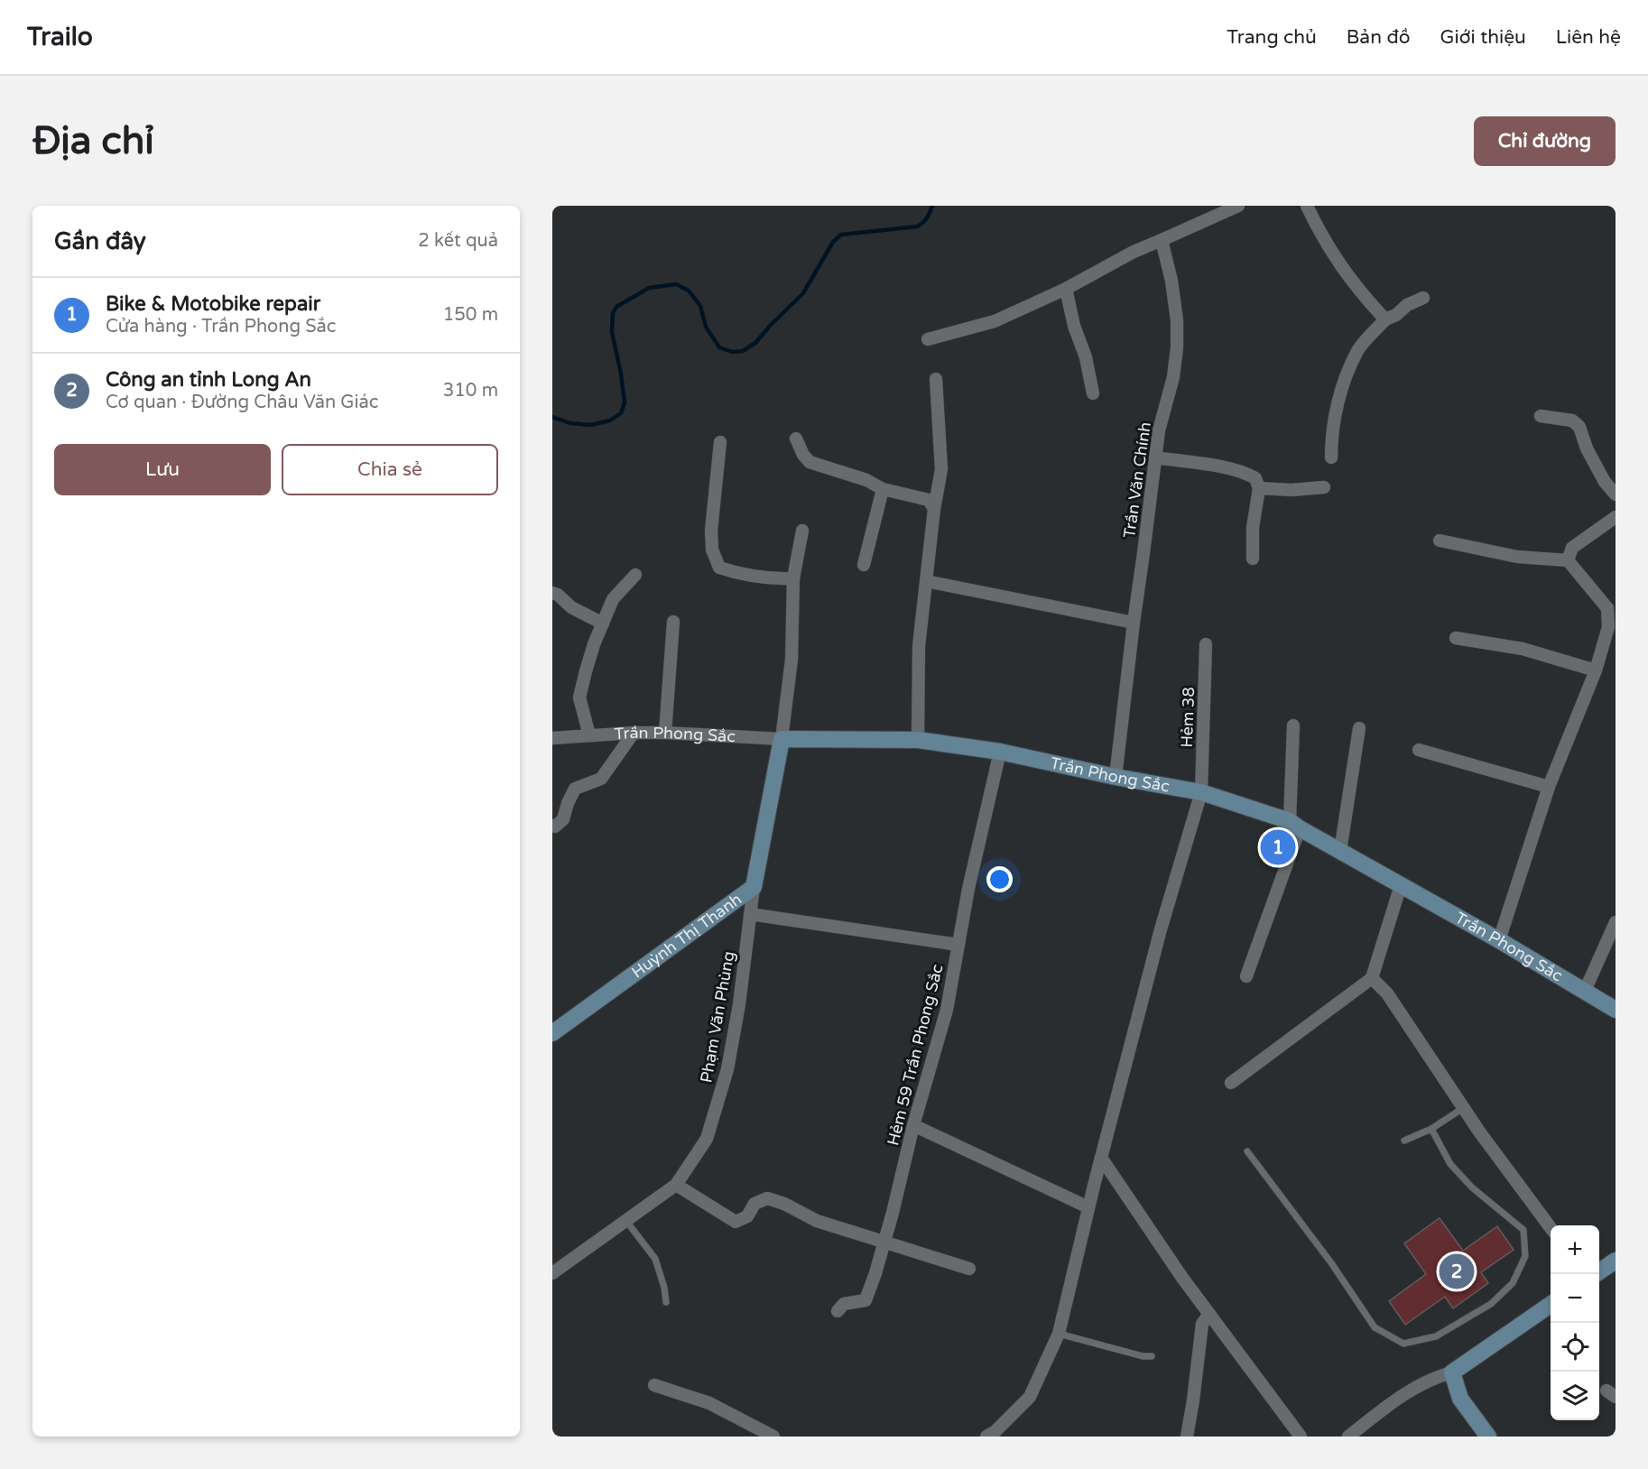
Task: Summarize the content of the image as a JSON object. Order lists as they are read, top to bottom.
{
  "streets": {
    "street": [
      "Trần Văn Chính",
      "Hẻm 38",
      "Trần Phong Sắc",
      "Huỳnh Thị Thanh",
      "Phạm Văn Phùng",
      "Hẻm 59 Trần Phong Sắc"
    ]
  },
  "crossings": [
    ["Trần Văn Chính", "Trần Phong Sắc"],
    ["Hẻm 38", "Trần Phong Sắc"],
    ["Trần Phong Sắc", "Huỳnh Thị Thanh"],
    ["Trần Phong Sắc", "Hẻm 59 Trần Phong Sắc"],
    ["Huỳnh Thị Thanh", "Phạm Văn Phùng"]
  ],
  "page": {
    "header": "Trailo",
    "nav": [
      "Trang chủ",
      "Bản đồ",
      "Giới thiệu",
      "Liên hệ"
    ],
    "buttons": [
      "Chỉ đường",
      ["Lưu", "Chia sẻ"]
    ],
    "title": "Địa chỉ",
    "heading": ["Gần đây", "2 kết quả"],
    "list": [
      {
        "mark": "1",
        "name": "Bike & Motobike repair",
        "note": "Cửa hàng · Trần Phong Sắc",
        "value": "150 m"
      },
      {
        "mark": "2",
        "name": "Công an tỉnh Long An",
        "note": "Cơ quan · Đường Châu Văn Giác",
        "value": "310 m"
      }
    ],
    "pins": ["1", "2"],
    "map_buttons": ["+", "−"]
  }
}
